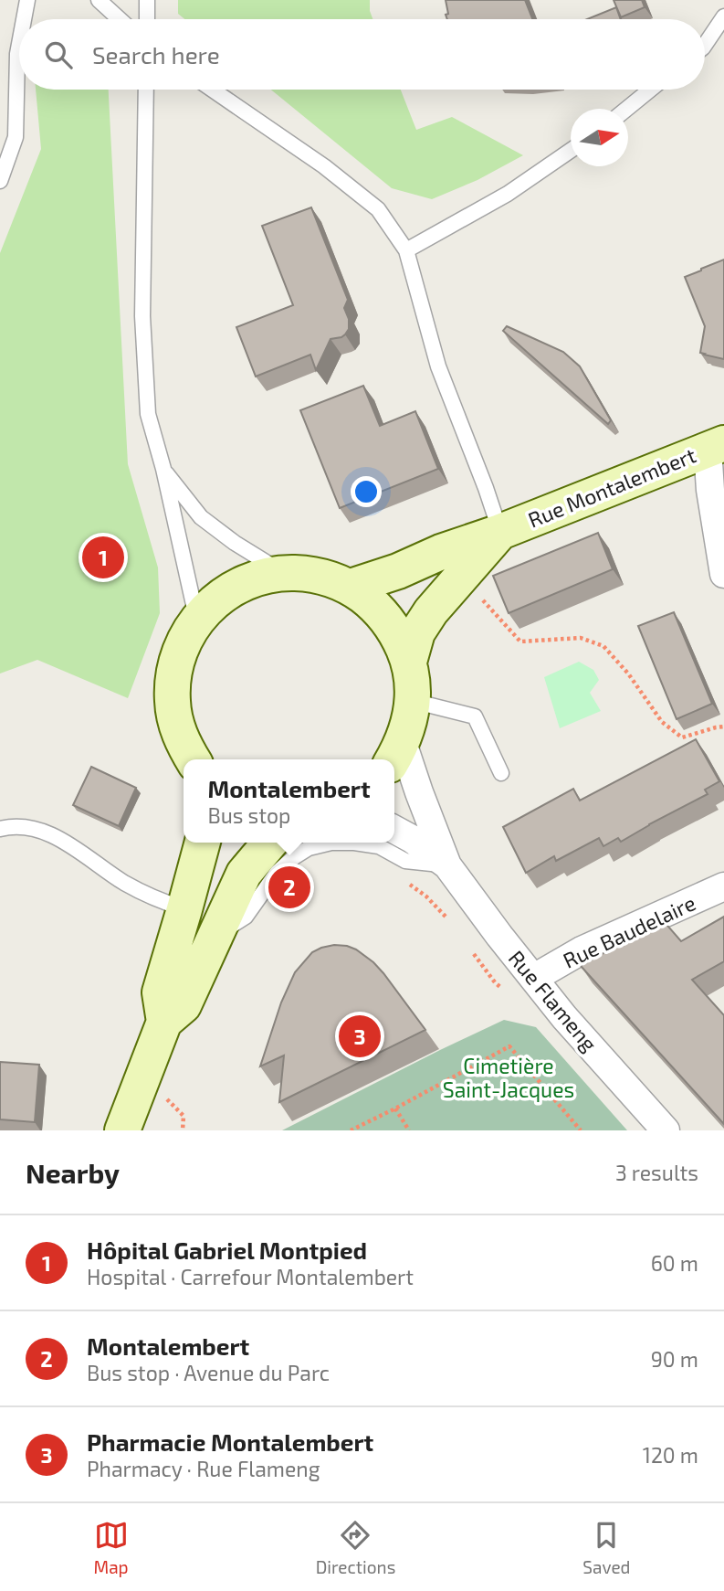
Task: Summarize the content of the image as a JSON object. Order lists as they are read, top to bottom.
{
  "streets": {
    "main road": ["Rue Montalembert"],
    "street": ["Rue Baudelaire", "Rue Flameng"]
  },
  "crossings": [
    ["Rue Baudelaire", "Rue Flameng"]
  ],
  "parks": ["Cimetière Saint-Jacques"],
  "north": "right",
  "page": {
    "search": "Search here",
    "pins": ["1", "2", "3"],
    "popup": ["Montalembert", "Bus stop"],
    "heading": ["Nearby", "3 results"],
    "list": [
      {
        "mark": "1",
        "name": "Hôpital Gabriel Montpied",
        "note": "Hospital · Carrefour Montalembert",
        "value": "60 m"
      },
      {
        "mark": "2",
        "name": "Montalembert",
        "note": "Bus stop · Avenue du Parc",
        "value": "90 m"
      },
      {
        "mark": "3",
        "name": "Pharmacie Montalembert",
        "note": "Pharmacy · Rue Flameng",
        "value": "120 m"
      }
    ],
    "nav": ["Map", "Directions", "Saved"]
  }
}
